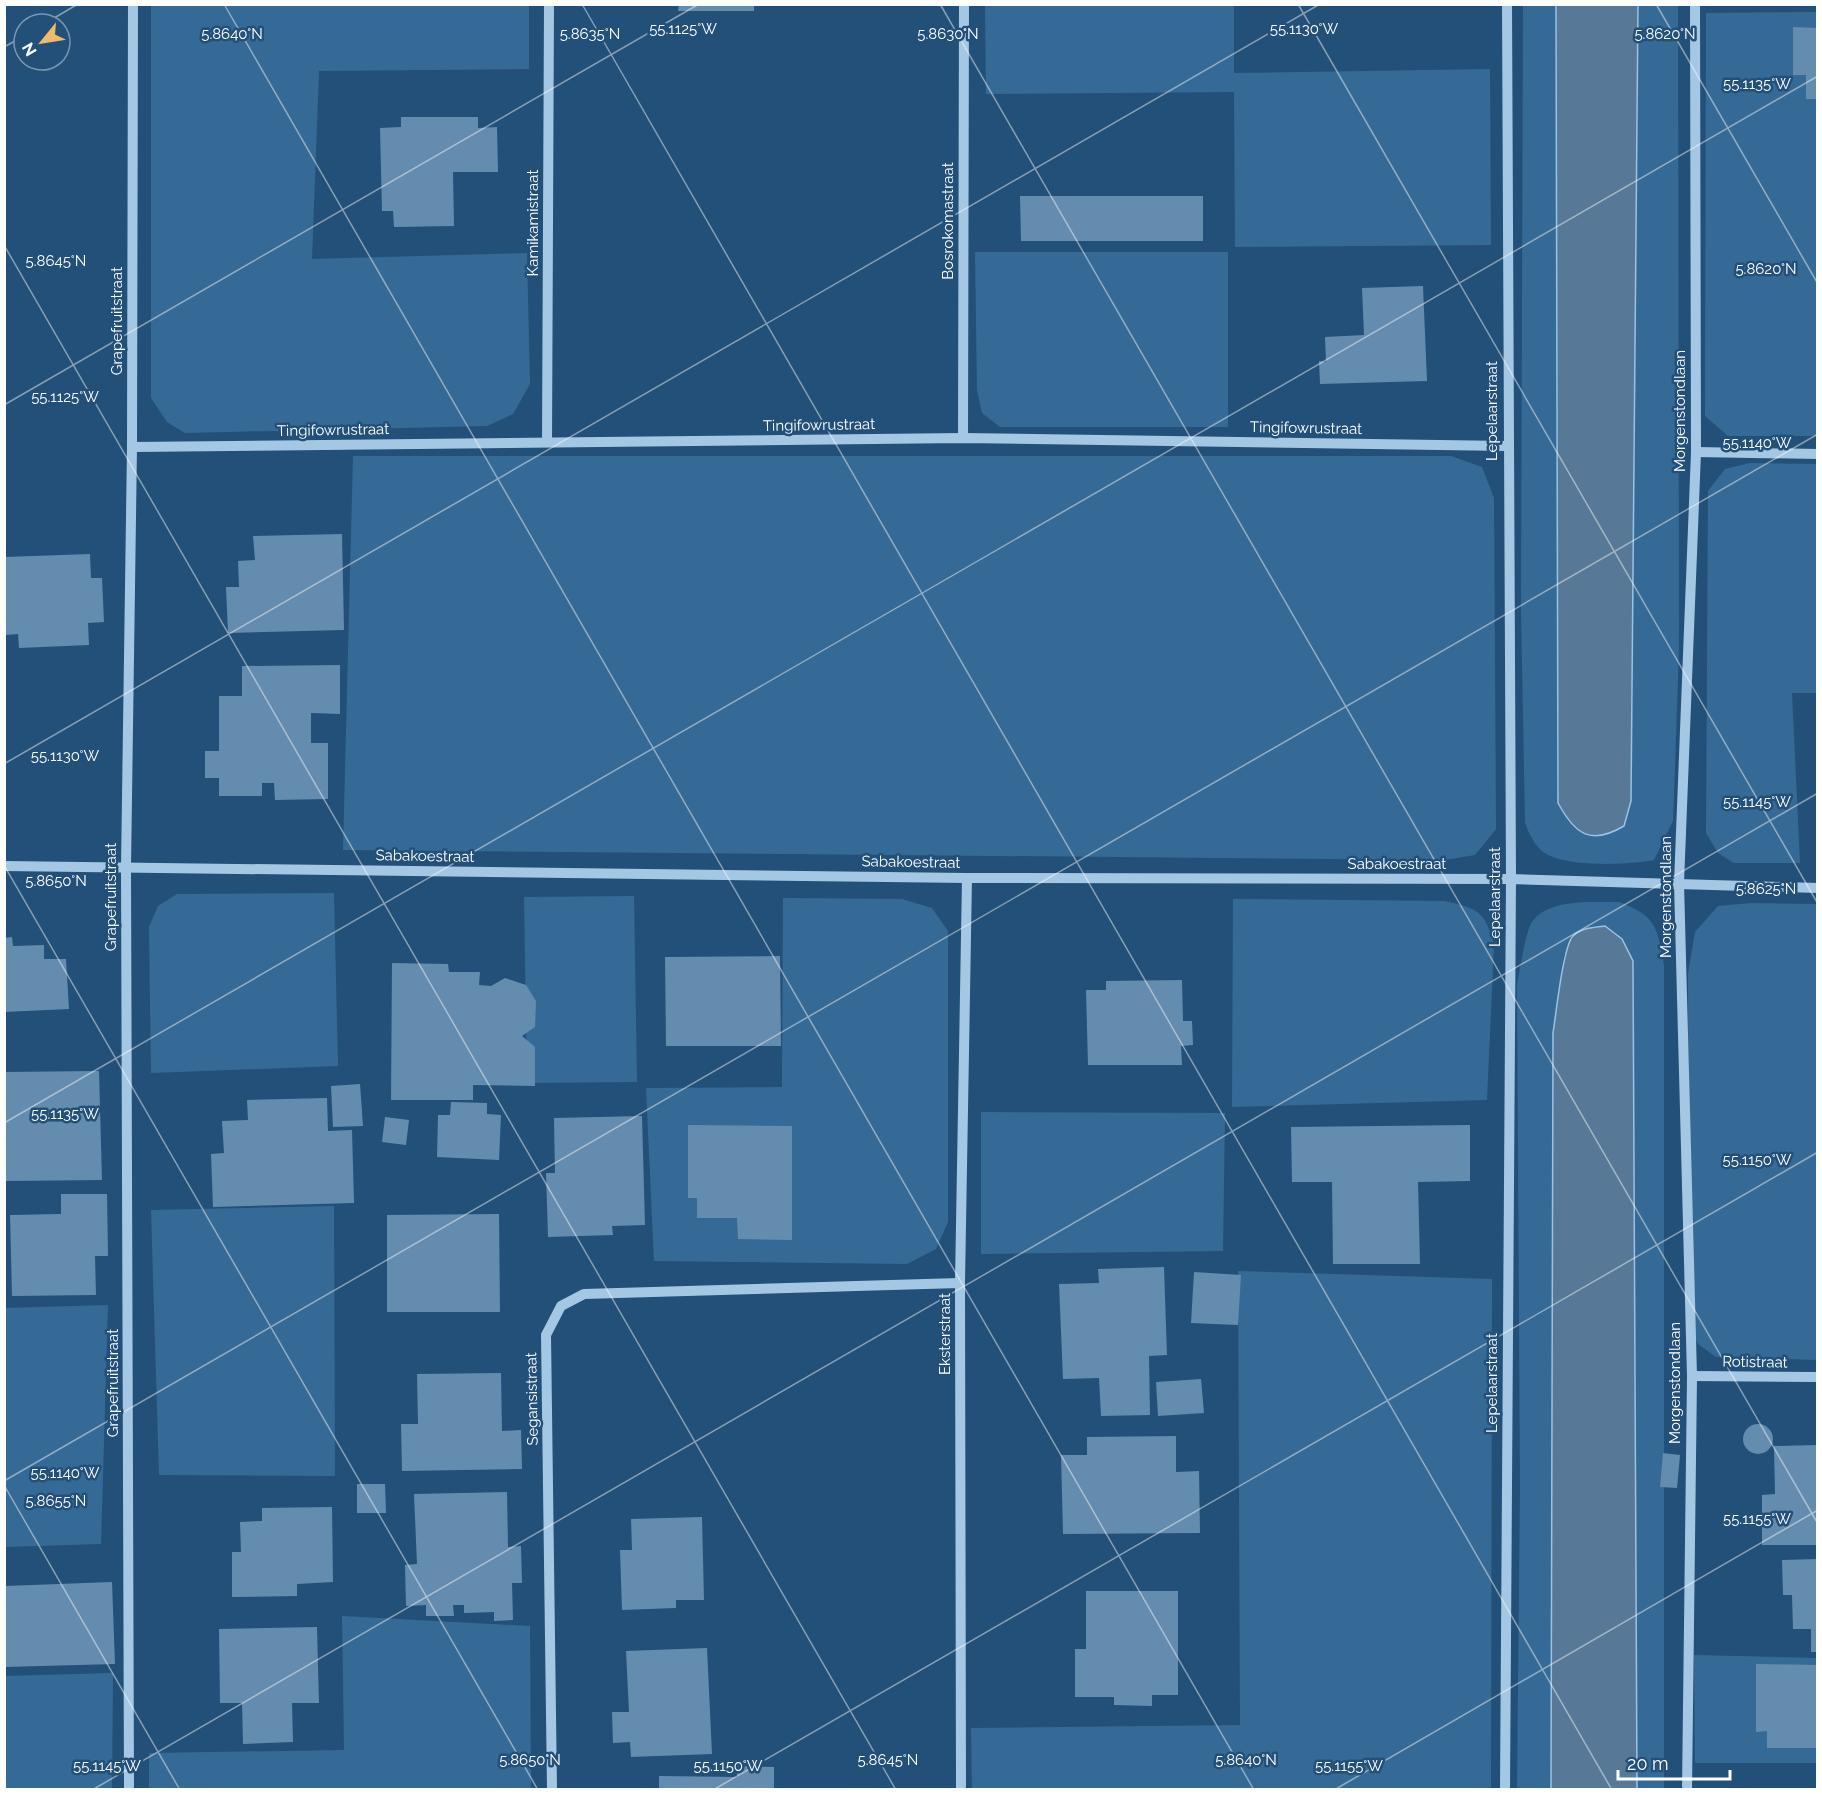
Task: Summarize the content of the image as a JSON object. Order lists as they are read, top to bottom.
{
  "streets": {
    "street": [
      "Bosrokomastraat",
      "Kamikamistraat",
      "Grapefruitstraat",
      "Lepelaarstraat",
      "Morgenstondlaan",
      "Tingifowrustraat",
      "Sabakoestraat",
      "Eksterstraat",
      "Rotistraat",
      "Segansistraat"
    ]
  },
  "crossings": [
    ["Bosrokomastraat", "Tingifowrustraat"],
    ["Kamikamistraat", "Tingifowrustraat"],
    ["Grapefruitstraat", "Tingifowrustraat"],
    ["Grapefruitstraat", "Sabakoestraat"],
    ["Lepelaarstraat", "Tingifowrustraat"],
    ["Lepelaarstraat", "Sabakoestraat"],
    ["Morgenstondlaan", "Sabakoestraat"],
    ["Morgenstondlaan", "Rotistraat"],
    ["Sabakoestraat", "Eksterstraat"],
    ["Eksterstraat", "Segansistraat"]
  ],
  "scale_bar": "20 m",
  "north": "bottom left",
  "coordinates": [
    "55.1130°W",
    "55.1125°W",
    "5.8640°N",
    "5.8630°N",
    "5.8635°N",
    "5.8620°N",
    "55.1135°W",
    "5.8645°N",
    "55.1140°W",
    "55.1145°W",
    "5.8650°N",
    "5.8625°N",
    "55.1150°W",
    "5.8655°N",
    "55.1155°W"
  ]
}
